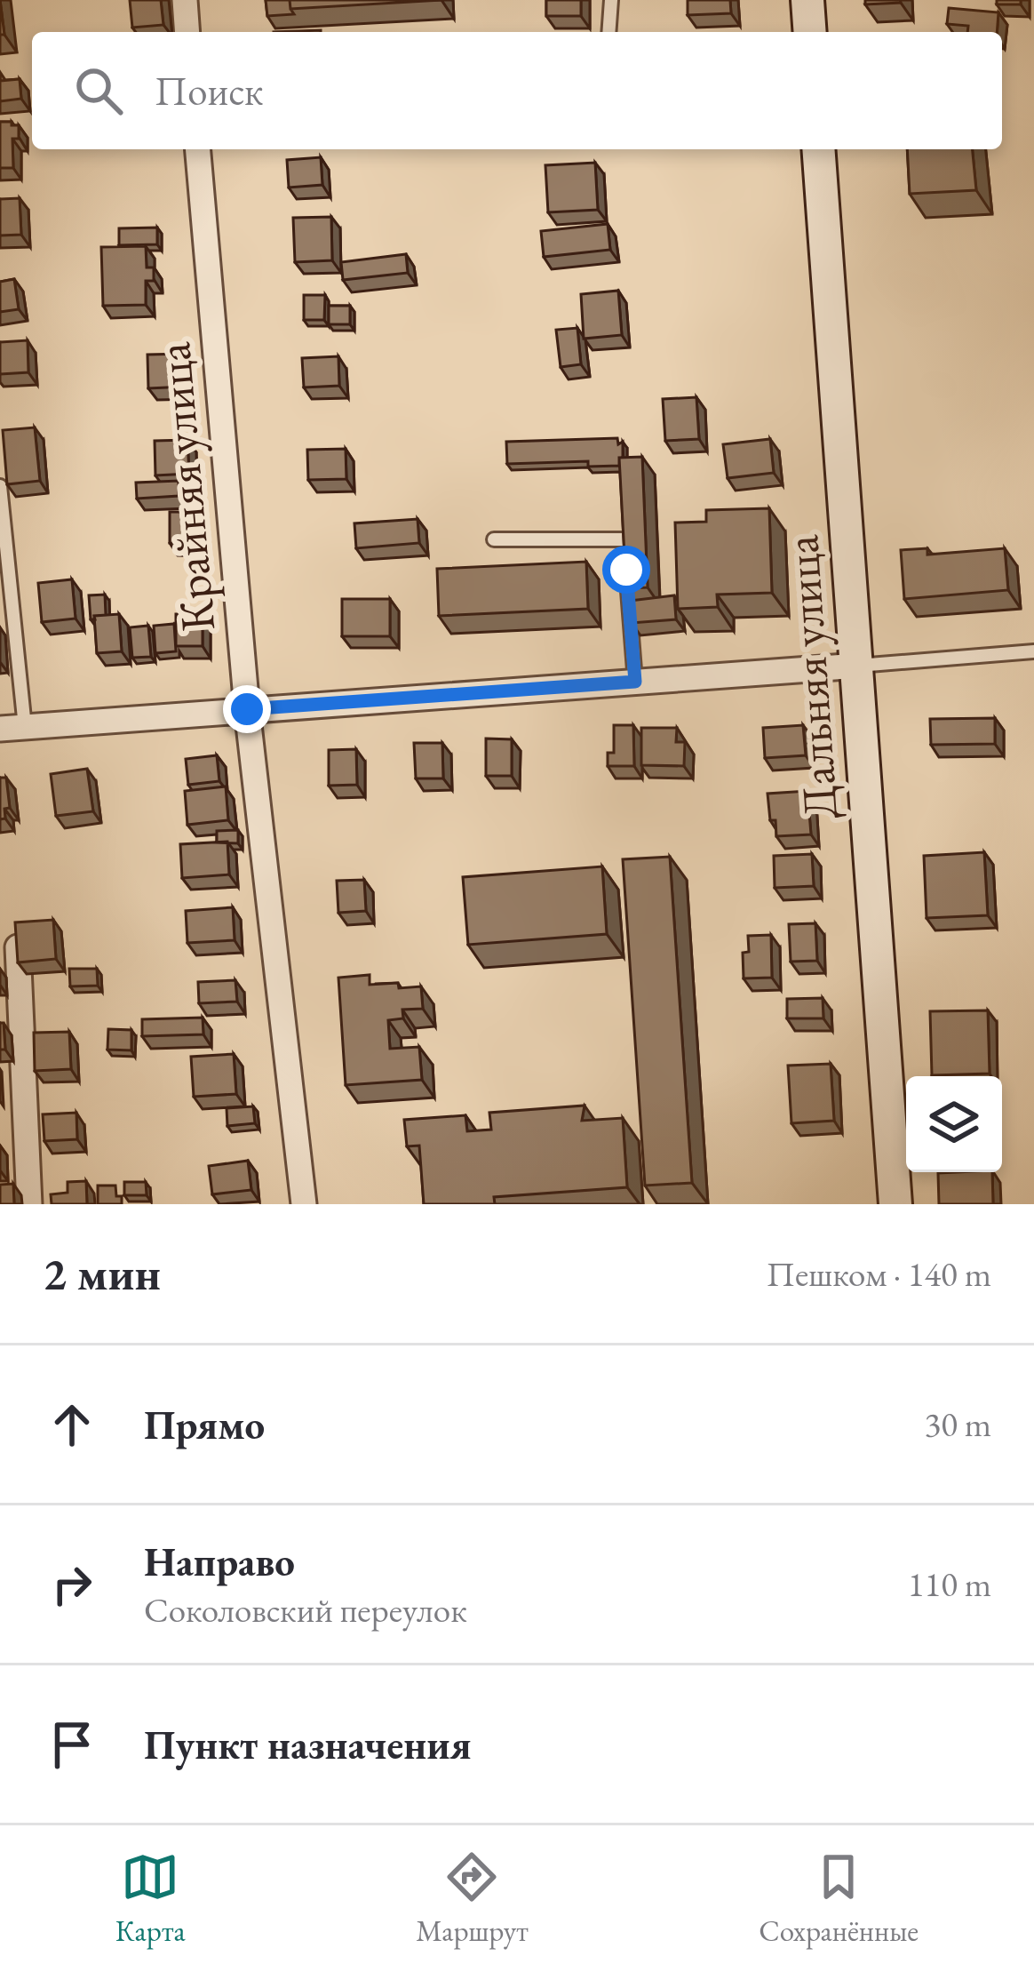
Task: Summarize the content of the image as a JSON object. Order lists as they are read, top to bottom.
{
  "streets": {
    "main road": ["Дальняя улица"],
    "street": ["Крайняя улица"]
  },
  "page": {
    "search": "Поиск",
    "heading": ["2 мин", "Пешком · 140 m"],
    "list": [
      ["Прямо", "30 m"],
      ["Направо", "Соколовский переулок", "110 m"],
      "Пункт назначения"
    ],
    "nav": ["Карта", "Маршрут", "Сохранённые"]
  }
}
